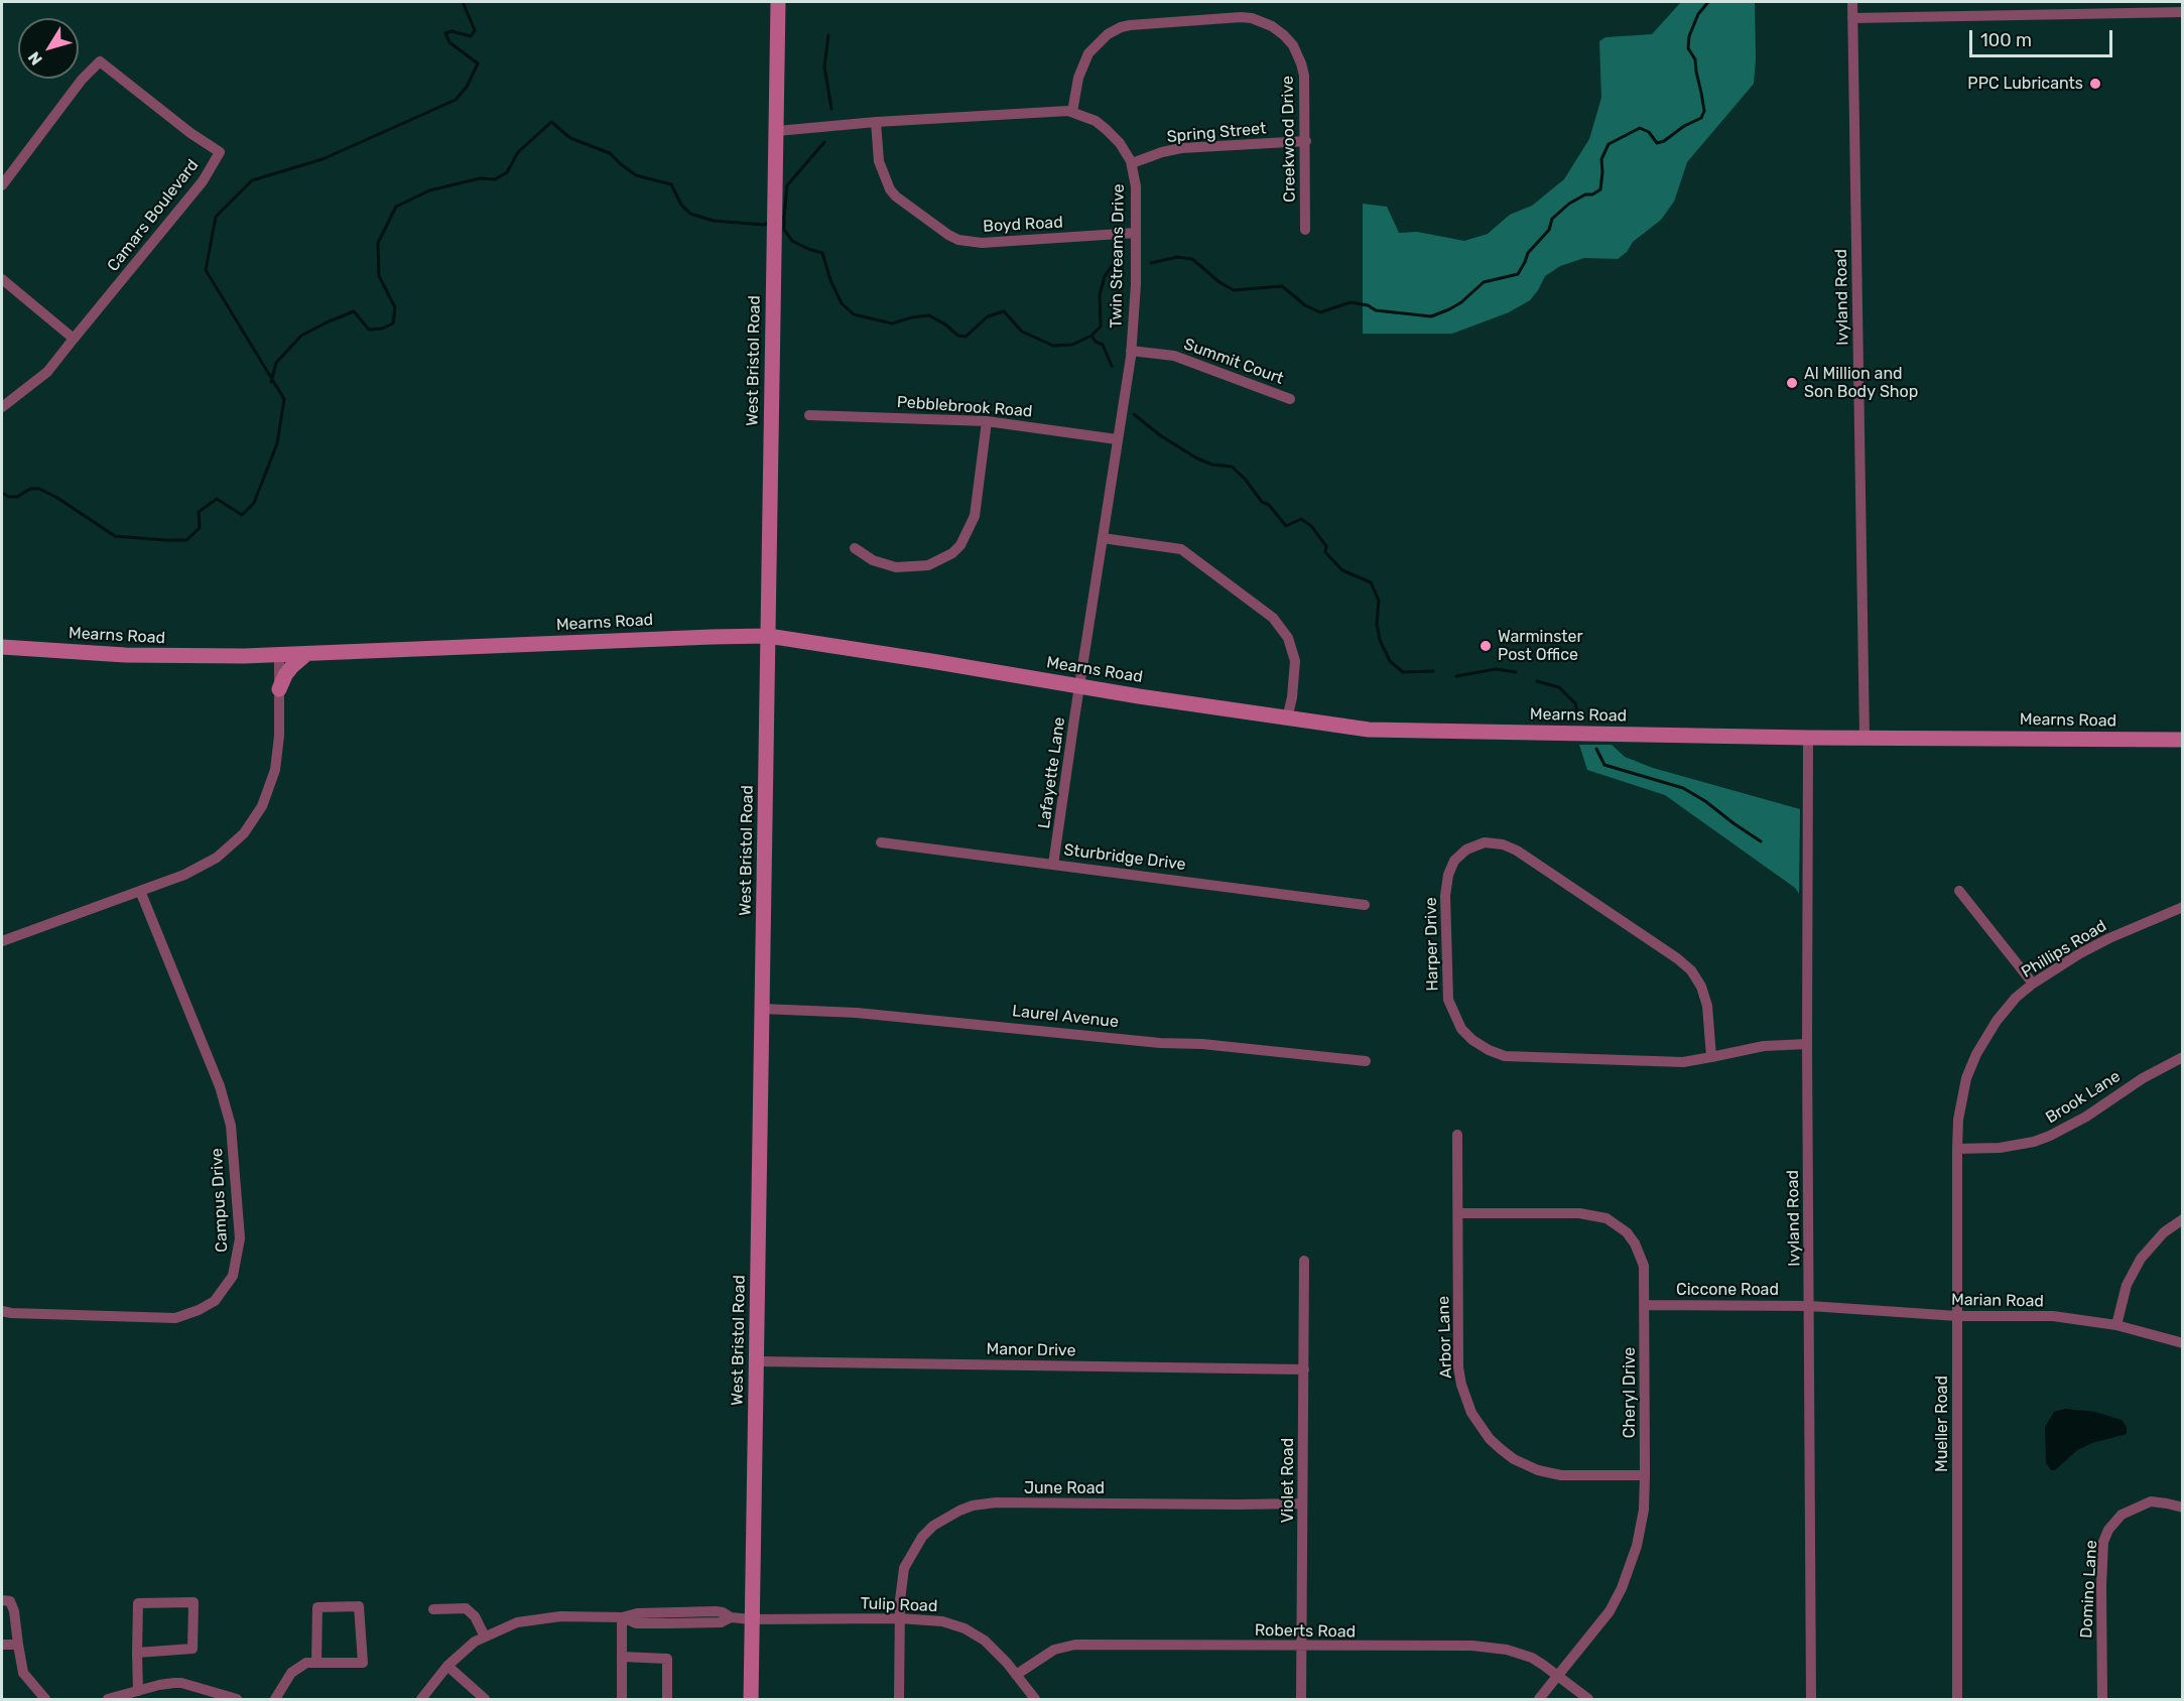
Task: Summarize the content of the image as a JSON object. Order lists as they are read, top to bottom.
{
  "streets": {
    "street": [
      "Spring Street",
      "Creekwood Drive",
      "Camars Boulevard",
      "Boyd Road",
      "Twin Streams Drive",
      "Ivyland Road",
      "West Bristol Road",
      "Summit Court",
      "Pebblebrook Road",
      "Mearns Road",
      "Lafayette Lane",
      "Sturbridge Drive",
      "Harper Drive",
      "Phillips Road",
      "Laurel Avenue",
      "Brook Lane",
      "Campus Drive",
      "Ciccone Road",
      "Marian Road",
      "Arbor Lane",
      "Manor Drive",
      "Cheryl Drive",
      "Mueller Road",
      "Violet Road",
      "June Road",
      "Domino Lane",
      "Tulip Road",
      "Roberts Road"
    ]
  },
  "crossings": [
    ["Spring Street", "Creekwood Drive"],
    ["Spring Street", "Twin Streams Drive"],
    ["Creekwood Drive", "Twin Streams Drive"],
    ["Boyd Road", "Twin Streams Drive"],
    ["Twin Streams Drive", "West Bristol Road"],
    ["Twin Streams Drive", "Summit Court"],
    ["Twin Streams Drive", "Pebblebrook Road"],
    ["Twin Streams Drive", "Mearns Road"],
    ["Twin Streams Drive", "Lafayette Lane"],
    ["Ivyland Road", "Mearns Road"],
    ["Ivyland Road", "Harper Drive"],
    ["Ivyland Road", "Ciccone Road"],
    ["Ivyland Road", "Marian Road"],
    ["West Bristol Road", "Mearns Road"],
    ["West Bristol Road", "Laurel Avenue"],
    ["West Bristol Road", "Manor Drive"],
    ["West Bristol Road", "Tulip Road"],
    ["Mearns Road", "Lafayette Lane"],
    ["Lafayette Lane", "Sturbridge Drive"],
    ["Phillips Road", "Brook Lane"],
    ["Phillips Road", "Mueller Road"],
    ["Brook Lane", "Mueller Road"],
    ["Ciccone Road", "Marian Road"],
    ["Ciccone Road", "Cheryl Drive"],
    ["Marian Road", "Mueller Road"],
    ["Arbor Lane", "Cheryl Drive"],
    ["Manor Drive", "Violet Road"],
    ["Cheryl Drive", "Roberts Road"],
    ["Violet Road", "June Road"],
    ["Violet Road", "Roberts Road"],
    ["June Road", "Tulip Road"],
    ["Tulip Road", "Roberts Road"]
  ],
  "places": ["PPC Lubricants", "Al Million and Son Body Shop", "Warminster Post Office"],
  "scale_bar": "100 m",
  "north": "bottom left"
}
